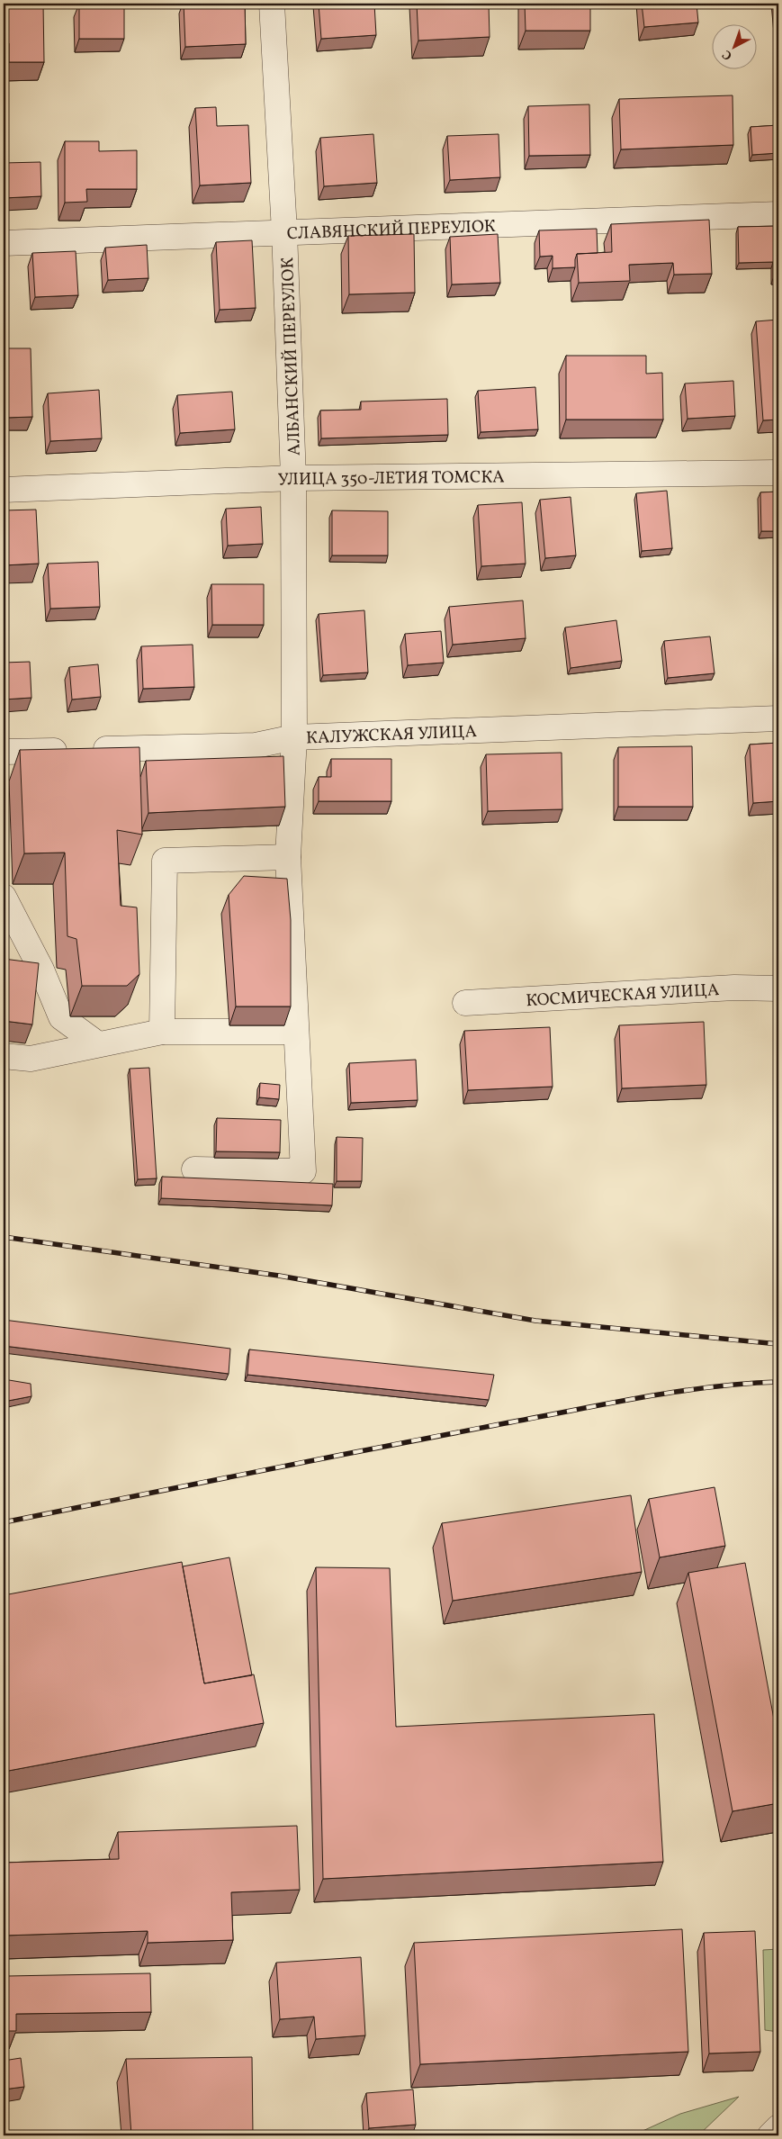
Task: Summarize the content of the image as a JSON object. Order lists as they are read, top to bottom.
{
  "streets": {
    "street": [
      "СЛАВЯНСКИЙ ПЕРЕУЛОК",
      "АЛБАНСКИЙ ПЕРЕУЛОК",
      "УЛИЦА 350-ЛЕТИЯ ТОМСКА",
      "КАЛУЖСКАЯ УЛИЦА",
      "КОСМИЧЕСКАЯ УЛИЦА"
    ]
  },
  "crossings": [
    ["СЛАВЯНСКИЙ ПЕРЕУЛОК", "АЛБАНСКИЙ ПЕРЕУЛОК"],
    ["АЛБАНСКИЙ ПЕРЕУЛОК", "УЛИЦА 350-ЛЕТИЯ ТОМСКА"],
    ["АЛБАНСКИЙ ПЕРЕУЛОК", "КАЛУЖСКАЯ УЛИЦА"]
  ],
  "north": "bottom left"
}
